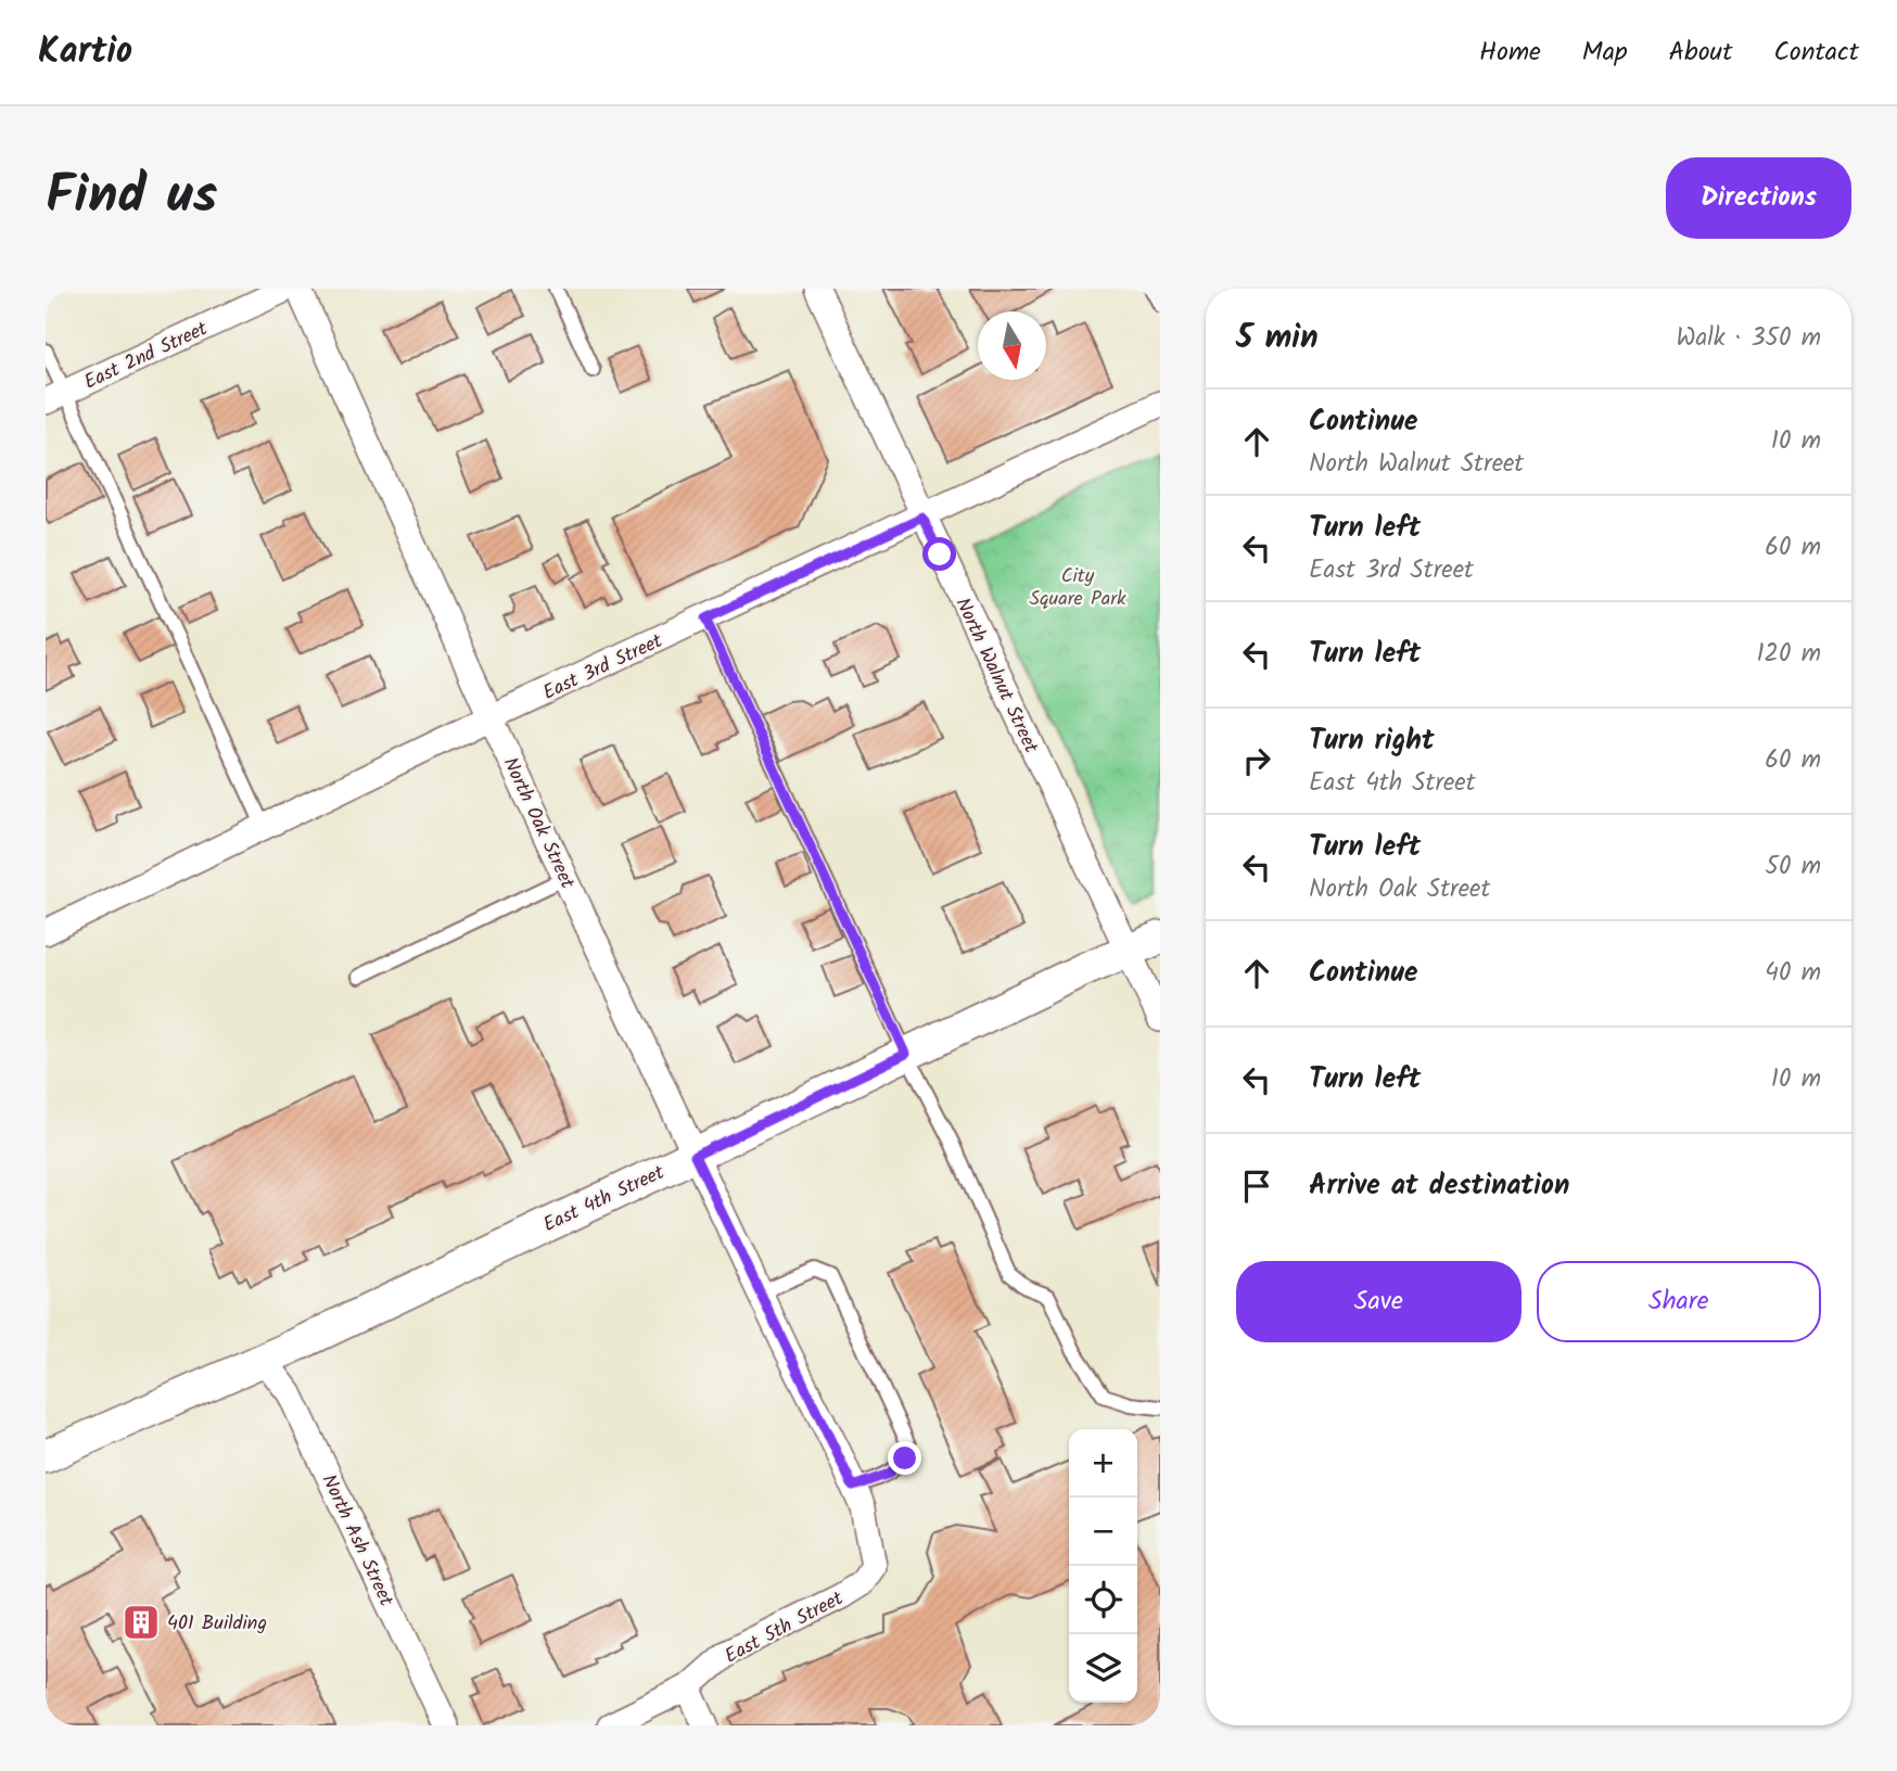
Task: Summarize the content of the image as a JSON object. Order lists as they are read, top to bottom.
{
  "streets": {
    "street": [
      "East 2nd Street",
      "East 3rd Street",
      "North Walnut Street",
      "North Oak Street",
      "East 4th Street",
      "North Ash Street",
      "East 5th Street"
    ]
  },
  "crossings": [
    ["East 3rd Street", "North Walnut Street"],
    ["East 3rd Street", "North Oak Street"],
    ["North Walnut Street", "East 4th Street"],
    ["North Oak Street", "East 4th Street"],
    ["North Oak Street", "East 5th Street"],
    ["East 4th Street", "North Ash Street"]
  ],
  "parks": ["City Square Park"],
  "places": {
    "building": ["401 Building"]
  },
  "north": "bottom",
  "page": {
    "header": "Kartio",
    "nav": [
      "Home",
      "Map",
      "About",
      "Contact"
    ],
    "title": "Find us",
    "buttons": [
      "Directions",
      ["Save", "Share"]
    ],
    "heading": ["5 min", "Walk · 350 m"],
    "list": [
      ["Continue", "North Walnut Street", "10 m"],
      ["Turn left", "East 3rd Street", "60 m"],
      ["Turn left", "120 m"],
      ["Turn right", "East 4th Street", "60 m"],
      ["Turn left", "North Oak Street", "50 m"],
      ["Continue", "40 m"],
      ["Turn left", "10 m"],
      "Arrive at destination"
    ],
    "map_buttons": ["+", "−"]
  }
}
